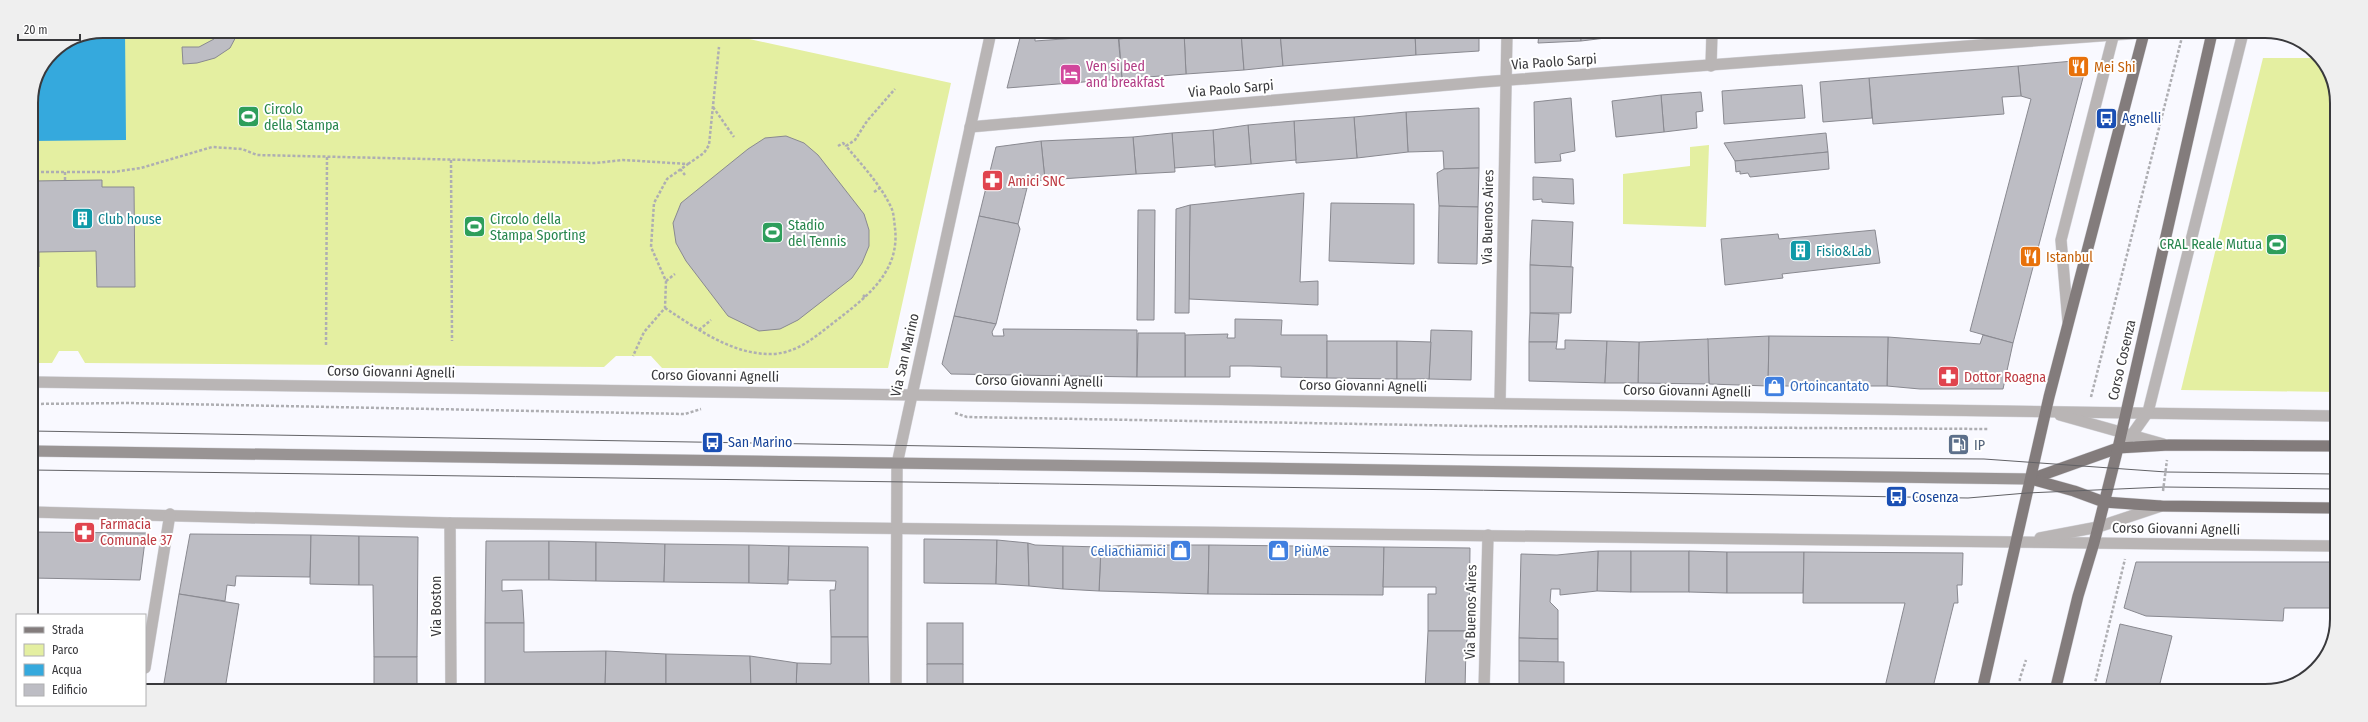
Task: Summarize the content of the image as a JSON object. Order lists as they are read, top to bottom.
{
  "streets": {
    "main road": ["Corso Cosenza", "Corso Giovanni Agnelli"],
    "street": [
      "Via Paolo Sarpi",
      "Via Buenos Aires",
      "Via San Marino",
      "Via Boston"
    ]
  },
  "crossings": [
    ["Via Paolo Sarpi", "Via Buenos Aires"],
    ["Via Paolo Sarpi", "Via San Marino"],
    ["Via Buenos Aires", "Corso Giovanni Agnelli"],
    ["Via San Marino", "Corso Giovanni Agnelli"],
    ["Corso Cosenza", "Corso Giovanni Agnelli"],
    ["Corso Giovanni Agnelli", "Via Boston"]
  ],
  "places": {
    "restaurant": ["Mei Shi", "Istanbul"],
    "hotel": ["Ven sì bed and breakfast"],
    "sports": [
      "Circolo della Stampa",
      "Circolo della Stampa Sporting",
      "Stadio del Tennis",
      "CRAL Reale Mutua"
    ],
    "bus stop": ["Agnelli", "San Marino", "Cosenza"],
    "pharmacy": ["Amici SNC", "Dottor Roagna", "Farmacia Comunale 37"],
    "building": ["Club house", "Fisio&Lab"],
    "shop": ["Ortoincantato", "Celiachiamici", "PiùMe"],
    "fuel station": ["IP"]
  },
  "legend": [
    "Strada",
    "Parco",
    "Acqua",
    "Edificio"
  ],
  "scale_bar": "20 m"
}
